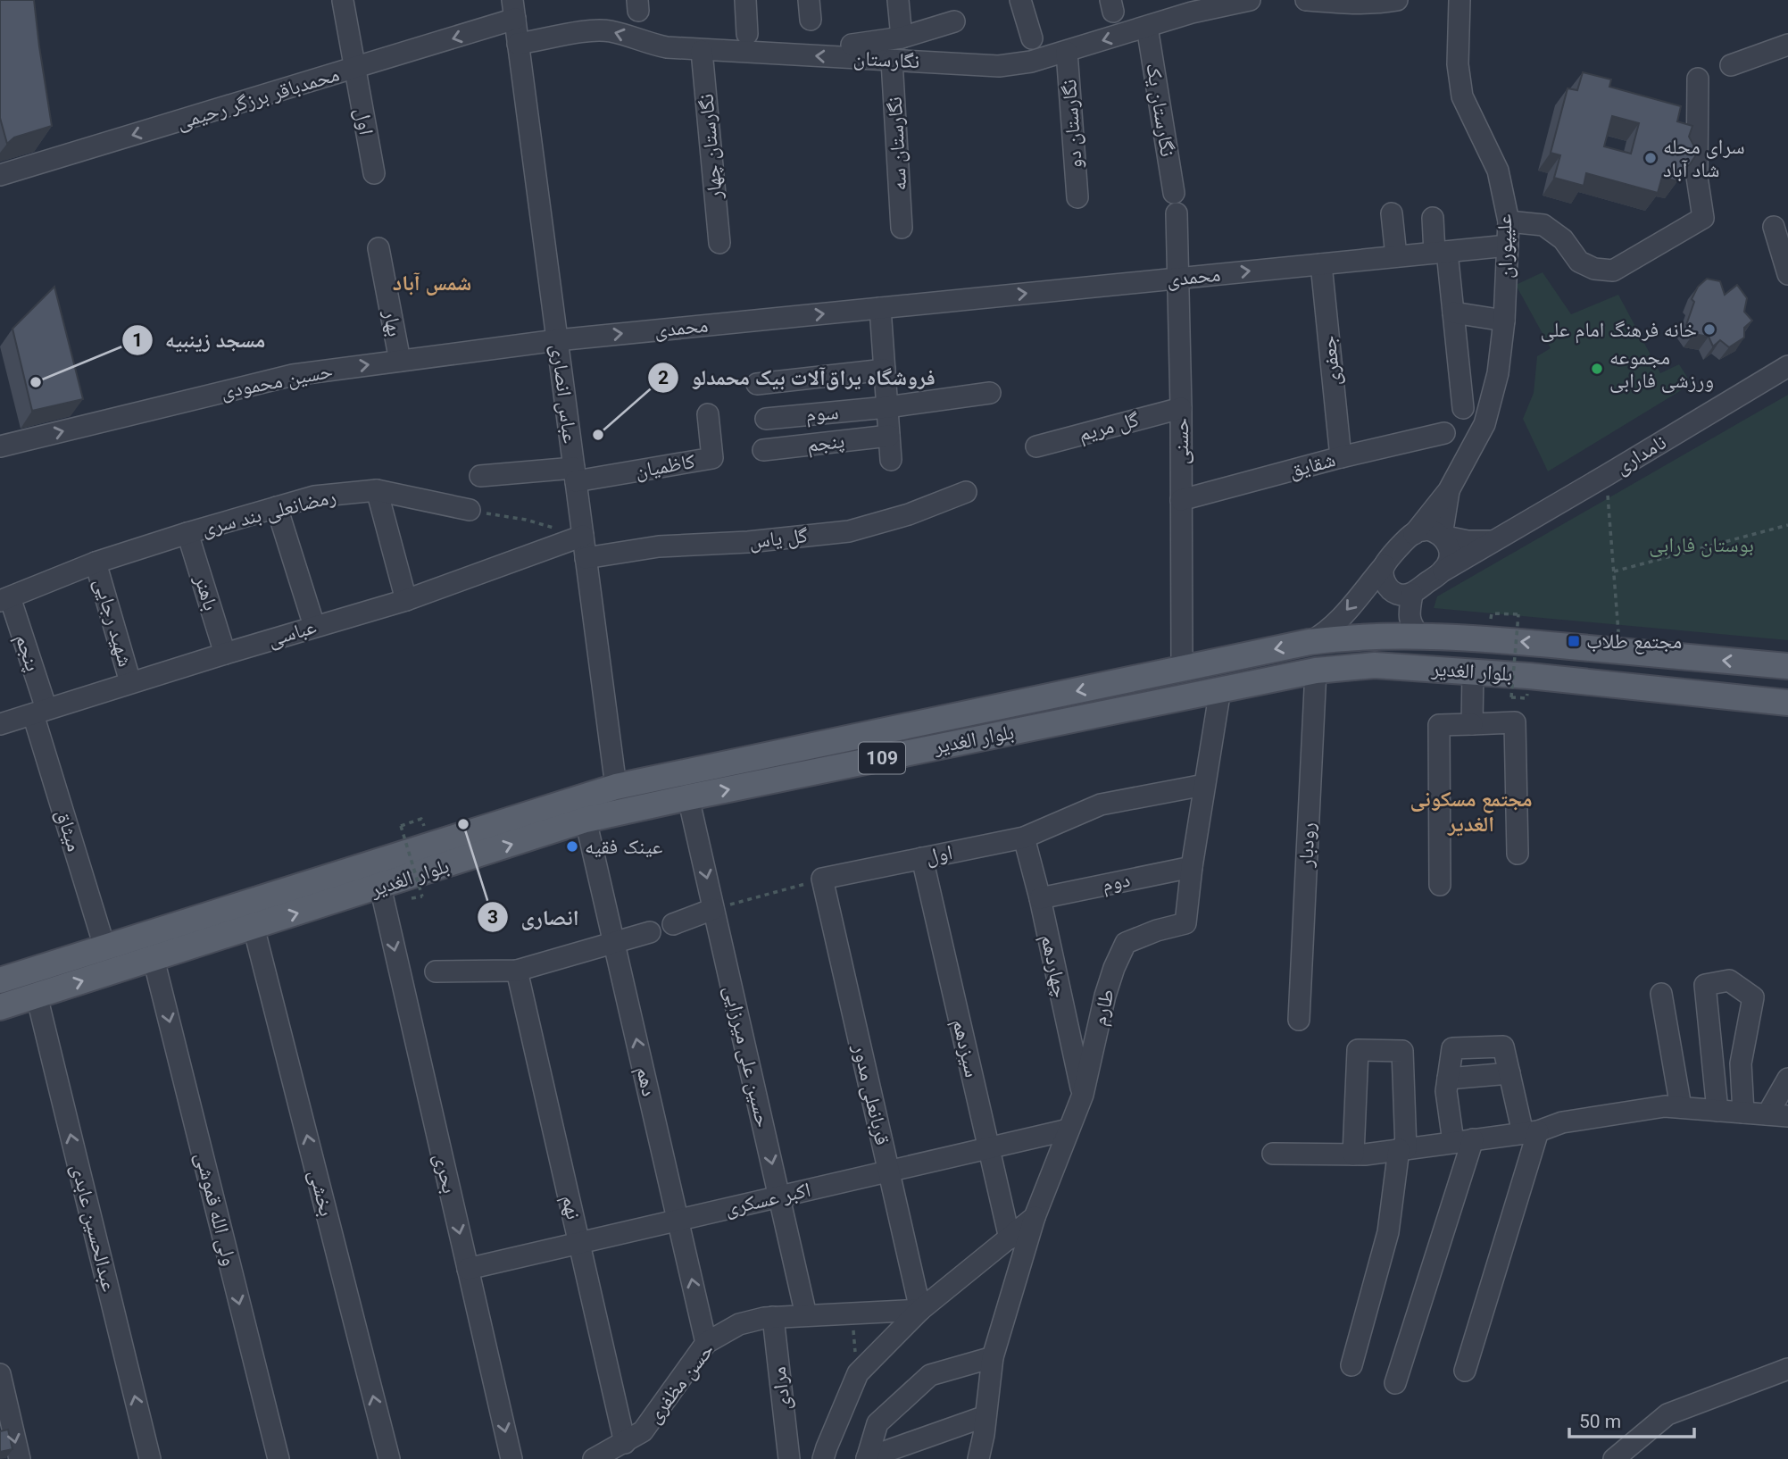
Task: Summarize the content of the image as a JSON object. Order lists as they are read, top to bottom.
{
  "streets": {
    "main road": ["بلوار الغدیر", "109"],
    "street": [
      "نگارستان",
      "محمدباقر برزگر رحیمی",
      "نگارستان یک",
      "اول",
      "نگارستان دو",
      "نگارستان سه",
      "نگارستان چهار",
      "علیپوران",
      "محمدی",
      "بهار",
      "جعفری",
      "حسین محمودی",
      "عباس انصاری",
      "سوم",
      "گل مریم",
      "حسنی",
      "پنجم",
      "نامداری",
      "شقایق",
      "کاظمیان",
      "رمضانعلی بند سری",
      "گل یاس",
      "باهنر",
      "شهید رجایی",
      "عباسی",
      "میثاق",
      "رودبار",
      "دوم",
      "چهاردهم",
      "طارم",
      "سیزدهم",
      "حسین علی میرزایی",
      "دهم",
      "قربانعلی مدور",
      "بحری",
      "بخشی",
      "اکبر عسکری",
      "نهم",
      "ولی الله قموشی",
      "عبدالحسین عابدی",
      "حسن مظفری",
      "مرادی"
    ]
  },
  "crossings": [
    ["نگارستان", "نگارستان یک"],
    ["نگارستان", "نگارستان دو"],
    ["نگارستان", "نگارستان سه"],
    ["نگارستان", "نگارستان چهار"],
    ["نگارستان", "عباس انصاری"],
    ["محمدباقر برزگر رحیمی", "اول"],
    ["محمدباقر برزگر رحیمی", "عباس انصاری"],
    ["اول", "چهاردهم"],
    ["اول", "طارم"],
    ["اول", "سیزدهم"],
    ["اول", "قربانعلی مدور"],
    ["علیپوران", "محمدی"],
    ["محمدی", "جعفری"],
    ["محمدی", "حسین محمودی"],
    ["محمدی", "عباس انصاری"],
    ["محمدی", "حسنی"],
    ["بهار", "حسین محمودی"],
    ["جعفری", "شقایق"],
    ["حسین محمودی", "عباس انصاری"],
    ["عباس انصاری", "کاظمیان"],
    ["عباس انصاری", "گل یاس"],
    ["عباس انصاری", "عباسی"],
    ["عباس انصاری", "بلوار الغدیر"],
    ["گل مریم", "حسنی"],
    ["حسنی", "شقایق"],
    ["حسنی", "بلوار الغدیر"],
    ["پنجم", "رمضانعلی بند سری"],
    ["پنجم", "عباسی"],
    ["پنجم", "میثاق"],
    ["رمضانعلی بند سری", "باهنر"],
    ["رمضانعلی بند سری", "شهید رجایی"],
    ["باهنر", "عباسی"],
    ["شهید رجایی", "عباسی"],
    ["عباسی", "میثاق"],
    ["بلوار الغدیر", "میثاق"],
    ["بلوار الغدیر", "رودبار"],
    ["بلوار الغدیر", "طارم"],
    ["بلوار الغدیر", "حسین علی میرزایی"],
    ["بلوار الغدیر", "دهم"],
    ["بلوار الغدیر", "بحری"],
    ["بلوار الغدیر", "بخشی"],
    ["بلوار الغدیر", "ولی الله قموشی"],
    ["بلوار الغدیر", "عبدالحسین عابدی"],
    ["دوم", "چهاردهم"],
    ["دوم", "طارم"],
    ["چهاردهم", "طارم"],
    ["طارم", "سیزدهم"],
    ["طارم", "قربانعلی مدور"],
    ["طارم", "اکبر عسکری"],
    ["طارم", "حسن مظفری"],
    ["سیزدهم", "اکبر عسکری"],
    ["حسین علی میرزایی", "اکبر عسکری"],
    ["حسین علی میرزایی", "حسن مظفری"],
    ["دهم", "اکبر عسکری"],
    ["دهم", "حسن مظفری"],
    ["قربانعلی مدور", "اکبر عسکری"],
    ["قربانعلی مدور", "حسن مظفری"],
    ["بحری", "اکبر عسکری"],
    ["اکبر عسکری", "نهم"],
    ["نهم", "حسن مظفری"],
    ["حسن مظفری", "مرادی"]
  ],
  "one_way": [
    "نگارستان",
    "محمدباقر برزگر رحیمی",
    "محمدی",
    "حسین محمودی",
    "حسین علی میرزایی",
    "دهم",
    "بحری",
    "بخشی",
    "ولی الله قموشی",
    "عبدالحسین عابدی"
  ],
  "districts": ["شمس آباد", "مجتمع مسکونی الغدیر"],
  "parks": ["بوستان فارابی"],
  "places": {
    "other": [
      "سرای محله شاد آباد",
      "خانه فرهنگ امام علی",
      "مجموعه ورزشی فارابی",
      "مسجد زینبیه",
      "فروشگاه یراق‌آلات بیک محمدلو",
      "انصاری",
      "عینک فقیه"
    ],
    "transit": ["مجتمع طلاب"]
  },
  "scale_bar": "50 m"
}
